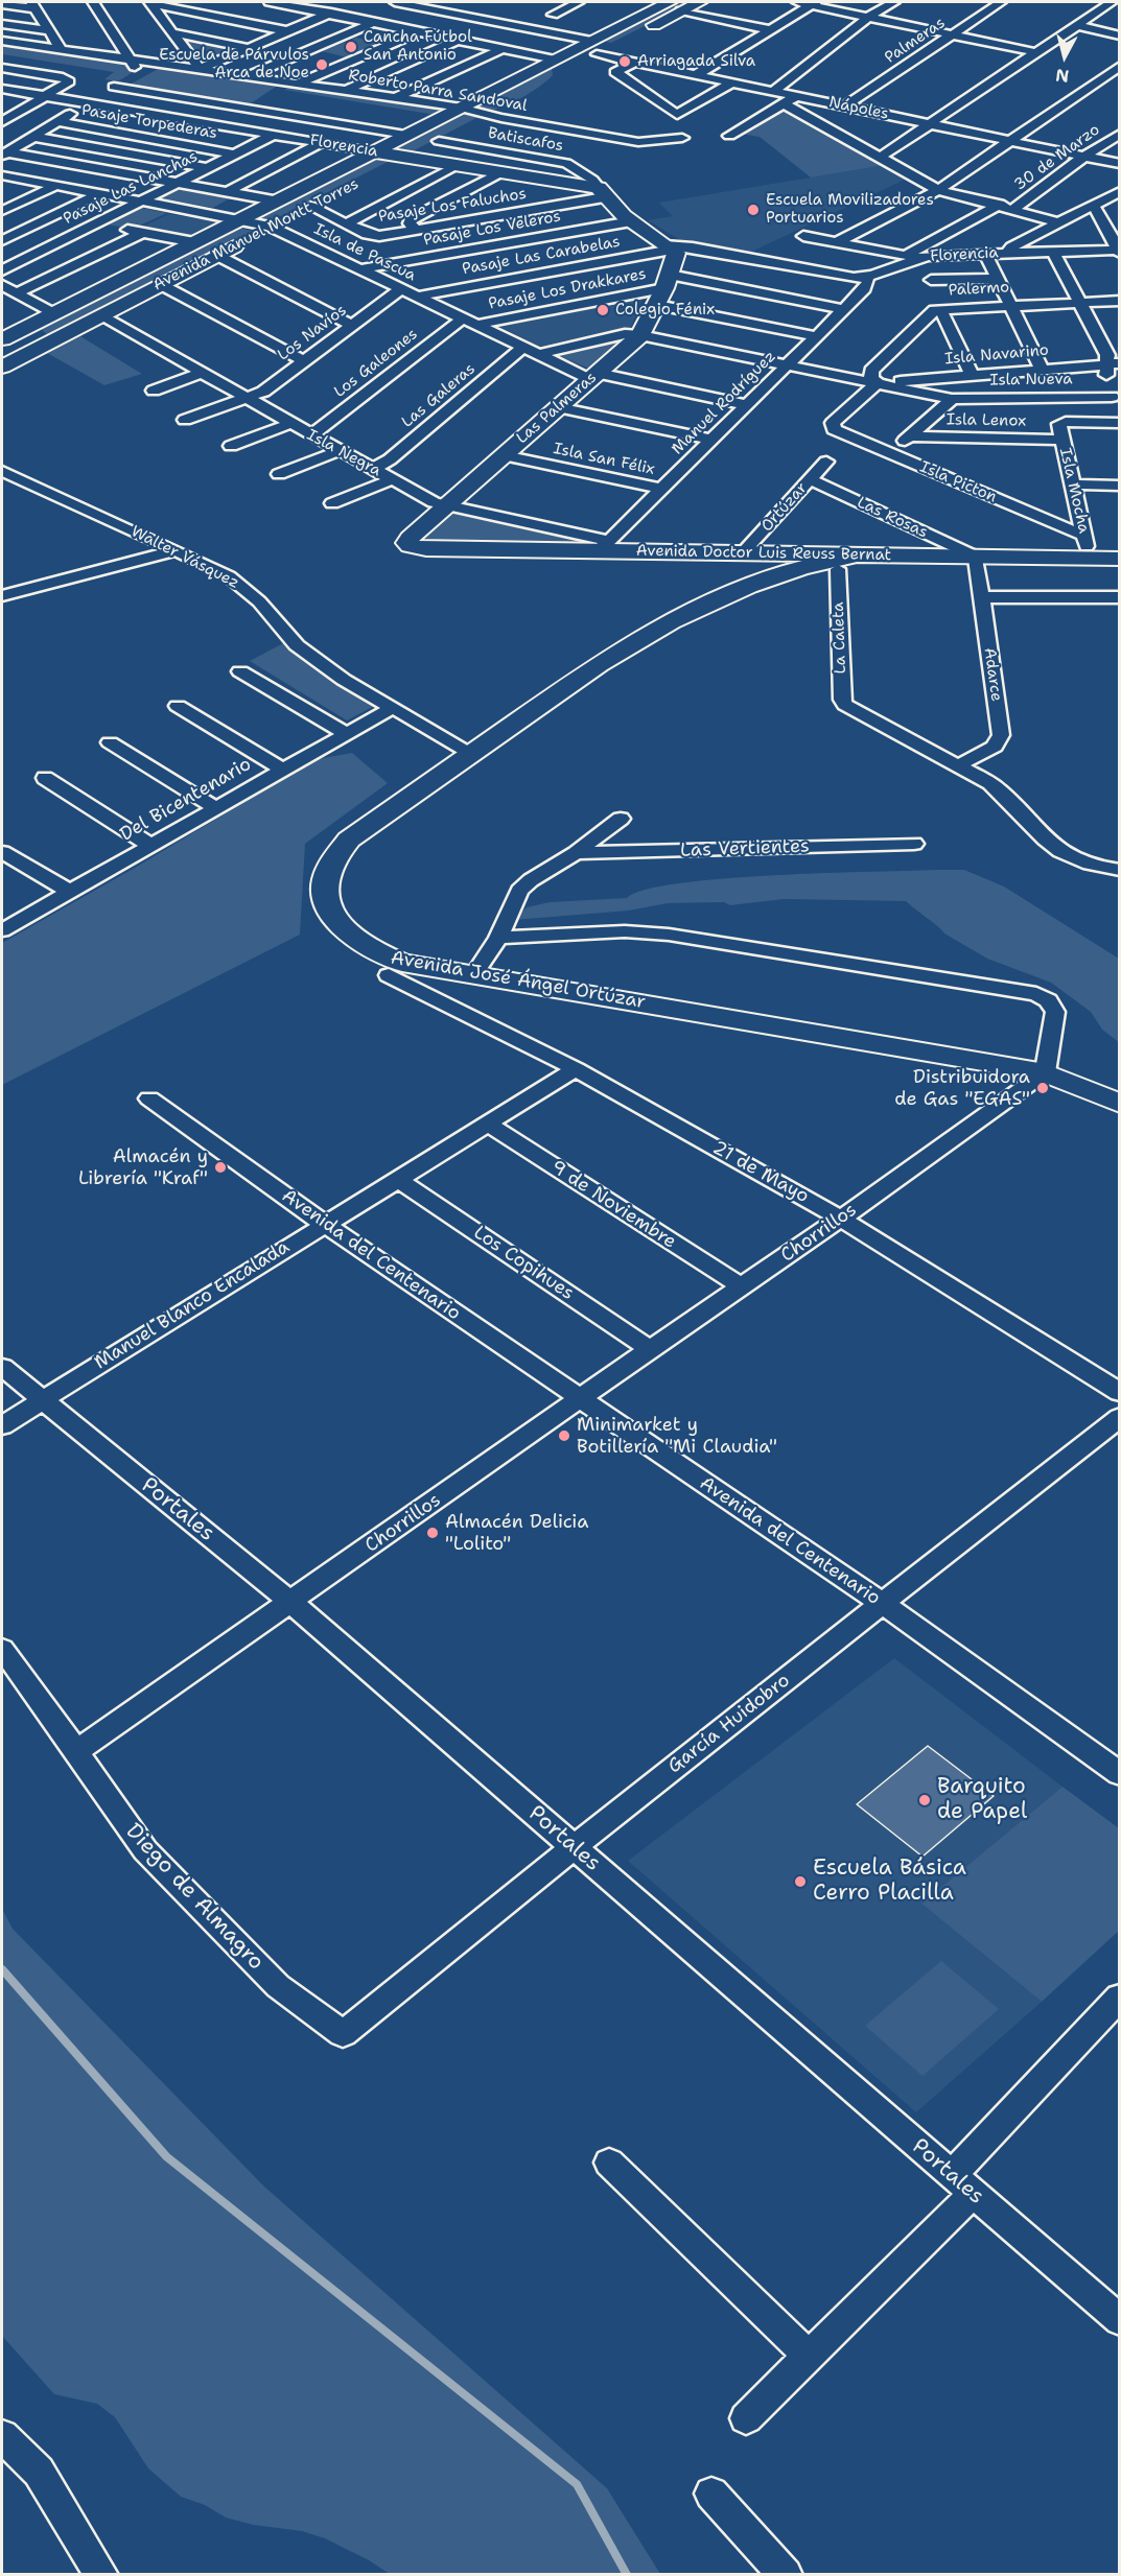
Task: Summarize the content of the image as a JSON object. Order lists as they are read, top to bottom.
{
  "streets": {
    "street": [
      "Palmeras",
      "Roberto Parra Sandoval",
      "Nápoles",
      "Pasaje Torpederas",
      "Batiscafos",
      "Florencia",
      "30 de Marzo",
      "Pasaje Las Lanchas",
      "Pasaje Los Faluchos",
      "Pasaje Los Veleros",
      "Avenida Manuel Montt Torres",
      "Isla de Pascua",
      "Pasaje Las Carabelas",
      "Pasaje Los Drakkares",
      "Palermo",
      "Los Navíos",
      "Isla Navarino",
      "Los Galeones",
      "Isla Nueva",
      "Las Galeras",
      "Manuel Rodríguez",
      "Las Palmeras",
      "Isla Lenox",
      "Isla Negra",
      "Isla San Félix",
      "Isla Picton",
      "Isla Mocha",
      "Ortúzar",
      "Las Rosas",
      "Avenida Doctor Luis Reuss Bernat",
      "Walter Vásquez",
      "La Caleta",
      "Adarce",
      "Del Bicentenario",
      "Las Vertientes",
      "Avenida José Ángel Ortúzar",
      "21 de Mayo",
      "9 de Noviembre",
      "Chorrillos",
      "Avenida del Centenario",
      "Los Copihues",
      "Manuel Blanco Encalada",
      "Portales",
      "García Huidobro",
      "Diego de Almagro"
    ]
  },
  "crossings": [
    ["Palmeras", "Nápoles"],
    ["Roberto Parra Sandoval", "Avenida Manuel Montt Torres"],
    ["Nápoles", "30 de Marzo"],
    ["Nápoles", "Avenida Manuel Montt Torres"],
    ["Pasaje Torpederas", "Pasaje Las Lanchas"],
    ["Batiscafos", "Florencia"],
    ["Batiscafos", "Pasaje Los Faluchos"],
    ["Florencia", "Pasaje Las Lanchas"],
    ["Florencia", "Pasaje Los Faluchos"],
    ["Florencia", "Avenida Manuel Montt Torres"],
    ["Florencia", "Pasaje Las Carabelas"],
    ["Florencia", "Manuel Rodríguez"],
    ["Florencia", "Las Palmeras"],
    ["Pasaje Las Lanchas", "Isla de Pascua"],
    ["Pasaje Los Faluchos", "Avenida Manuel Montt Torres"],
    ["Pasaje Los Veleros", "Isla de Pascua"],
    ["Avenida Manuel Montt Torres", "Isla de Pascua"],
    ["Avenida Manuel Montt Torres", "Isla Negra"],
    ["Isla de Pascua", "Pasaje Las Carabelas"],
    ["Isla de Pascua", "Pasaje Los Drakkares"],
    ["Isla de Pascua", "Los Navíos"],
    ["Isla de Pascua", "Isla Navarino"],
    ["Isla de Pascua", "Los Galeones"],
    ["Isla de Pascua", "Las Galeras"],
    ["Isla de Pascua", "Manuel Rodríguez"],
    ["Isla de Pascua", "Las Palmeras"],
    ["Pasaje Las Carabelas", "Las Palmeras"],
    ["Pasaje Los Drakkares", "Las Palmeras"],
    ["Palermo", "Isla Navarino"],
    ["Palermo", "Isla Picton"],
    ["Los Navíos", "Isla Negra"],
    ["Isla Navarino", "Isla Nueva"],
    ["Isla Navarino", "Manuel Rodríguez"],
    ["Isla Navarino", "Las Palmeras"],
    ["Isla Navarino", "Isla Picton"],
    ["Los Galeones", "Isla Negra"],
    ["Las Galeras", "Isla Negra"],
    ["Manuel Rodríguez", "Isla Negra"],
    ["Manuel Rodríguez", "Isla San Félix"],
    ["Manuel Rodríguez", "Avenida Doctor Luis Reuss Bernat"],
    ["Las Palmeras", "Isla Negra"],
    ["Las Palmeras", "Isla San Félix"],
    ["Las Palmeras", "Avenida Doctor Luis Reuss Bernat"],
    ["Isla Lenox", "Isla Mocha"],
    ["Isla Negra", "Avenida Doctor Luis Reuss Bernat"],
    ["Isla Picton", "Isla Mocha"],
    ["Isla Mocha", "Avenida Doctor Luis Reuss Bernat"],
    ["Ortúzar", "Las Rosas"],
    ["Ortúzar", "Avenida Doctor Luis Reuss Bernat"],
    ["Las Rosas", "Avenida Doctor Luis Reuss Bernat"],
    ["Las Rosas", "Adarce"],
    ["Avenida Doctor Luis Reuss Bernat", "Adarce"],
    ["Avenida Doctor Luis Reuss Bernat", "Avenida José Ángel Ortúzar"],
    ["Walter Vásquez", "Del Bicentenario"],
    ["Walter Vásquez", "Avenida José Ángel Ortúzar"],
    ["La Caleta", "Adarce"],
    ["Avenida José Ángel Ortúzar", "Chorrillos"],
    ["21 de Mayo", "Chorrillos"],
    ["21 de Mayo", "Manuel Blanco Encalada"],
    ["9 de Noviembre", "Chorrillos"],
    ["9 de Noviembre", "Manuel Blanco Encalada"],
    ["Chorrillos", "Avenida del Centenario"],
    ["Chorrillos", "Los Copihues"],
    ["Chorrillos", "Portales"],
    ["Chorrillos", "Diego de Almagro"],
    ["Avenida del Centenario", "Manuel Blanco Encalada"],
    ["Avenida del Centenario", "García Huidobro"],
    ["Los Copihues", "Manuel Blanco Encalada"],
    ["Manuel Blanco Encalada", "Portales"],
    ["Portales", "García Huidobro"],
    ["García Huidobro", "Diego de Almagro"]
  ],
  "places": [
    "Cancha Fútbol San Antonio",
    "Arriagada Silva",
    "Escuela de Párvulos Arca de Noe",
    "Escuela Movilizadores Portuarios",
    "Colegio Fénix",
    "Distribuidora de Gas \"EGAS\"",
    "Almacén y Librería \"Kraf\"",
    "Minimarket y Botillería \"Mi Claudia\"",
    "Almacén Delicia \"Lolito\"",
    "Barquito de Papel",
    "Escuela Básica Cerro Placilla"
  ],
  "north": "bottom"
}
